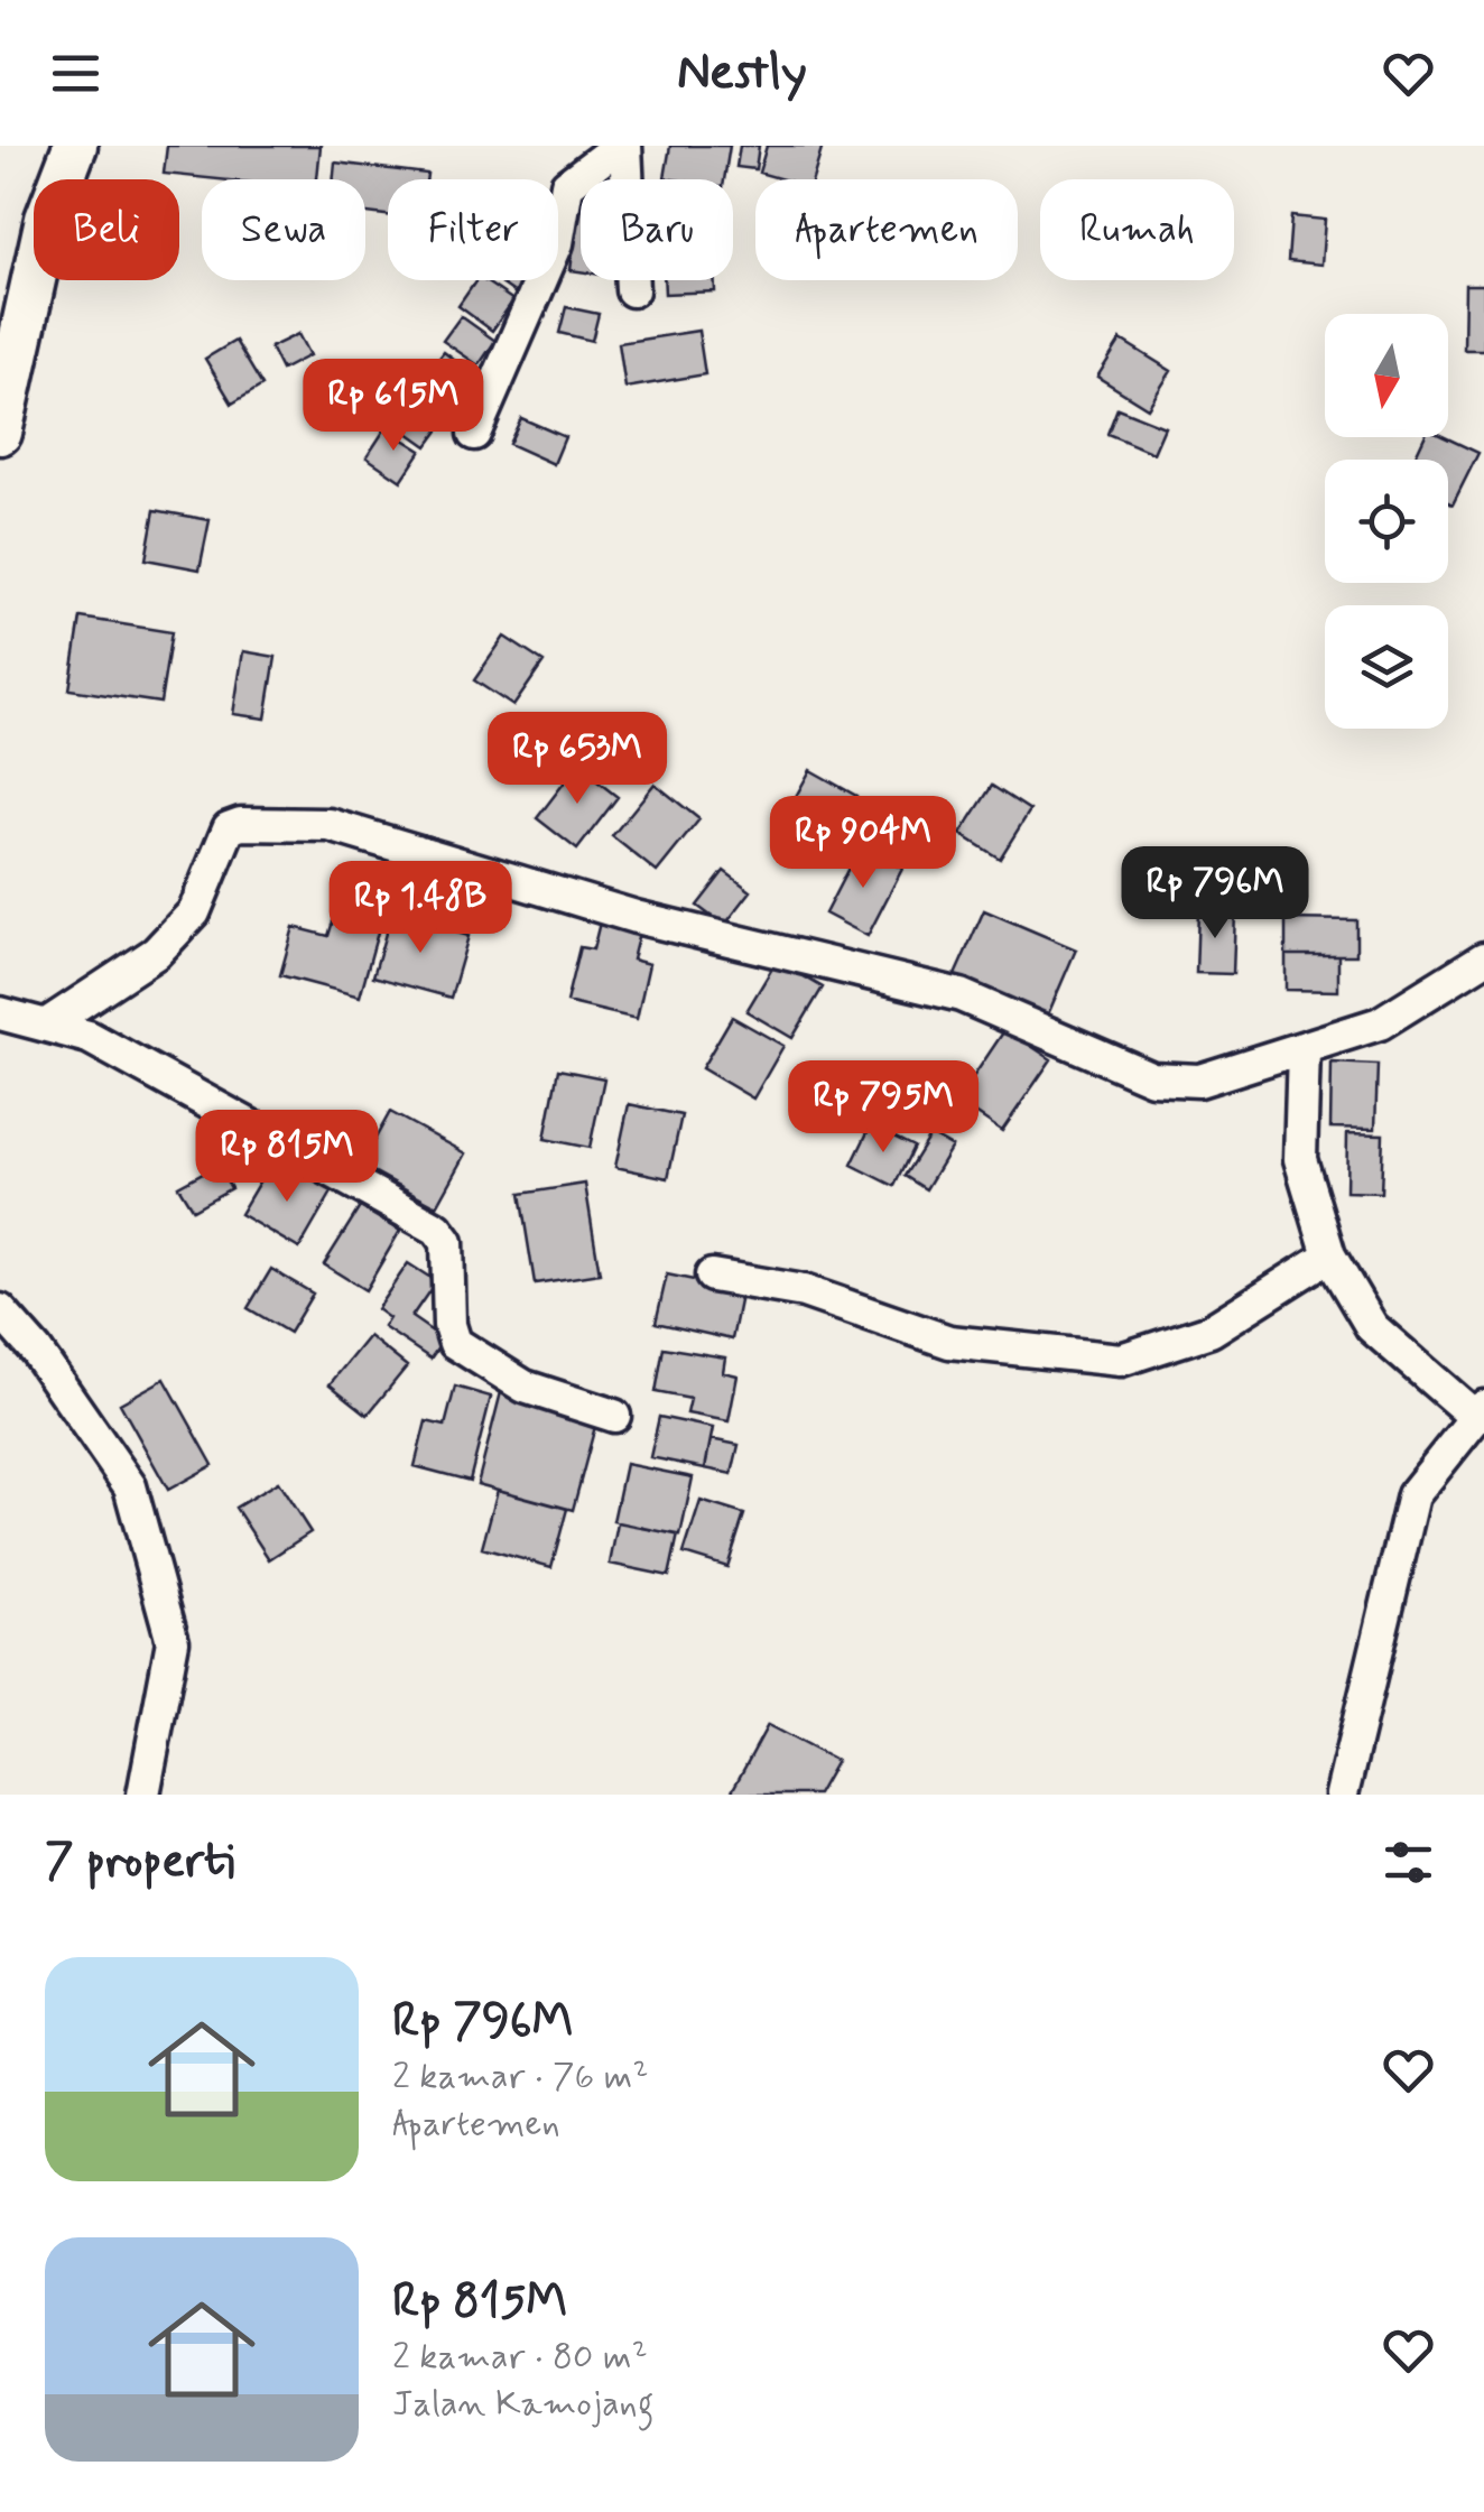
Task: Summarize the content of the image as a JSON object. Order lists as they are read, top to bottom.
{
  "north": "bottom",
  "page": {
    "header": "Nestly",
    "chip": [
      "Beli",
      "Sewa",
      "Filter",
      "Baru",
      "Apartemen",
      "Rumah"
    ],
    "price": [
      "Rp 615M",
      "Rp 653M",
      "Rp 904M",
      "Rp 796M",
      "Rp 1.48B",
      "Rp 795M",
      "Rp 815M"
    ],
    "heading": "7 properti",
    "list": [
      {
        "name": "Rp 796M",
        "note": "2 kamar · 76 m² · Apartemen"
      },
      {
        "name": "Rp 815M",
        "note": "2 kamar · 80 m² · Jalan Kamojang"
      }
    ]
  }
}
